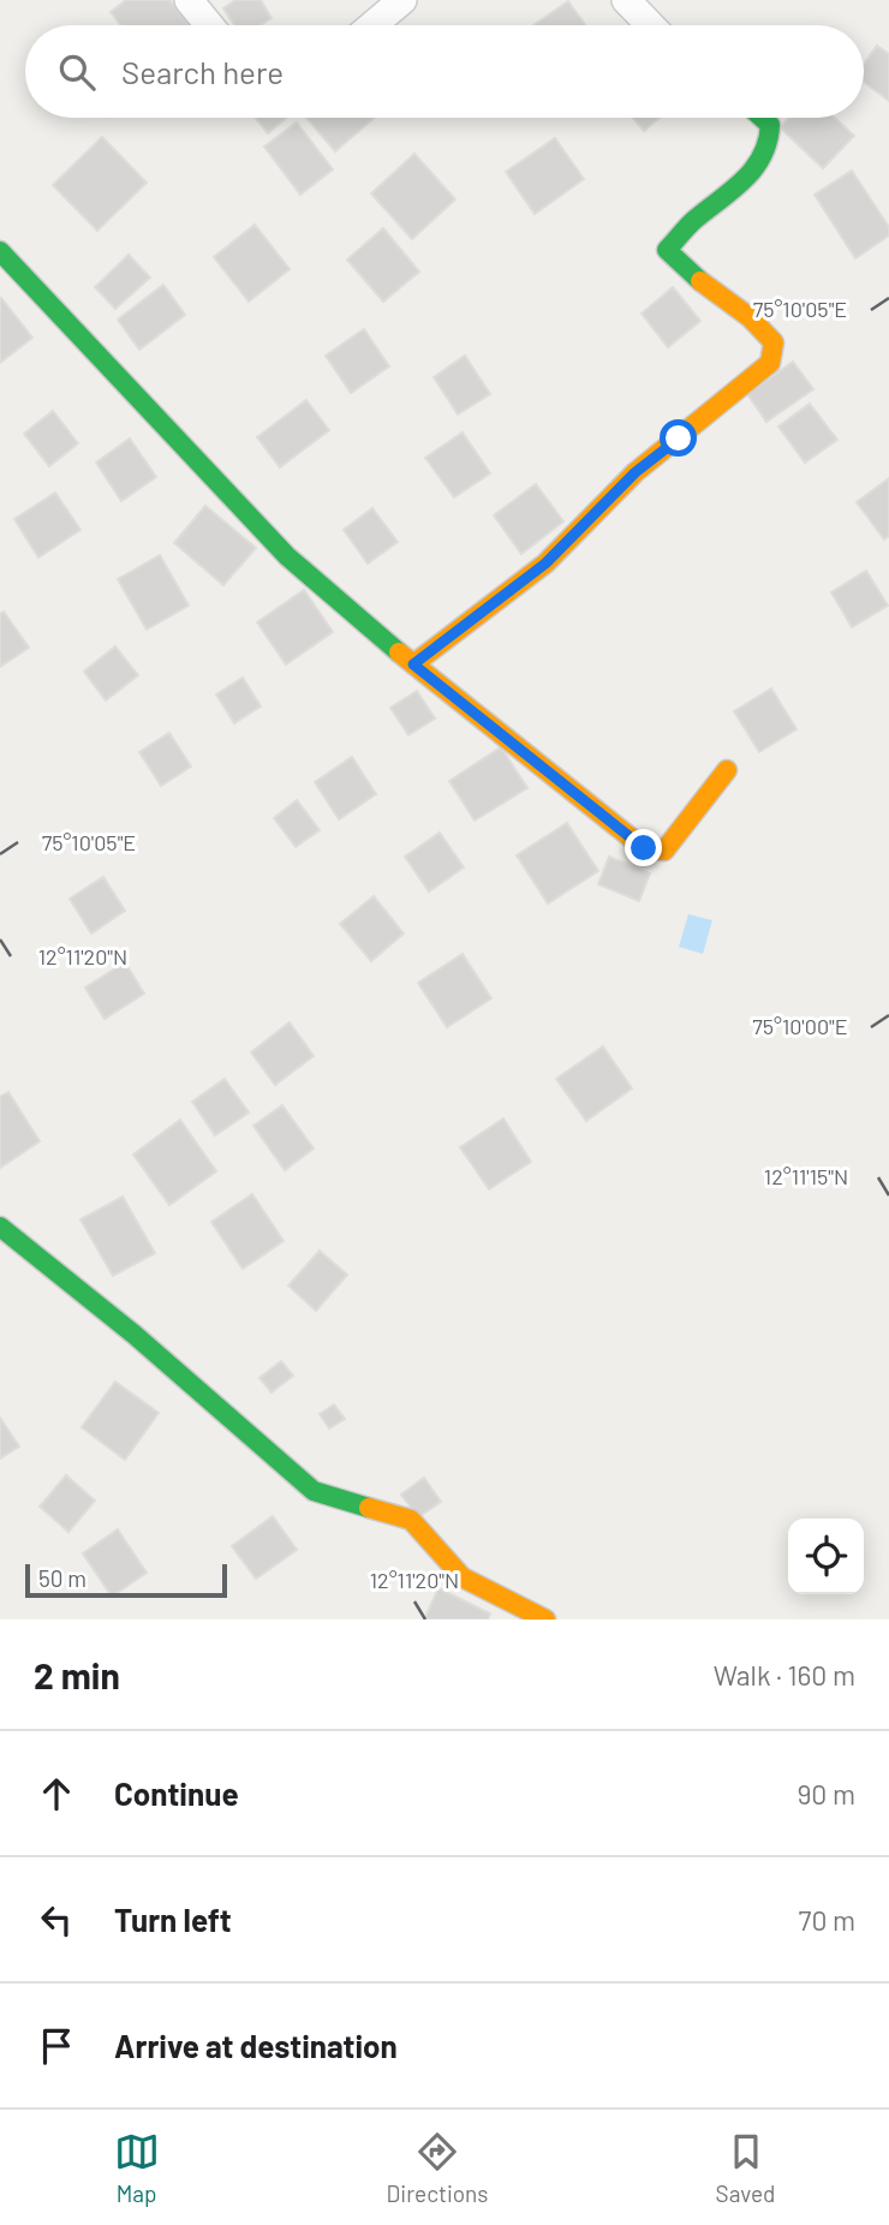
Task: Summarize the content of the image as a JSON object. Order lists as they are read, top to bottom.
{
  "scale_bar": "50 m",
  "page": {
    "search": "Search here",
    "scale": "50 m",
    "heading": ["2 min", "Walk · 160 m"],
    "list": [
      ["Continue", "90 m"],
      ["Turn left", "70 m"],
      "Arrive at destination"
    ],
    "nav": ["Map", "Directions", "Saved"]
  },
  "coordinates": [
    "75°10'05\"E",
    "12°11'20\"N",
    "75°10'00\"E",
    "12°11'15\"N"
  ]
}
